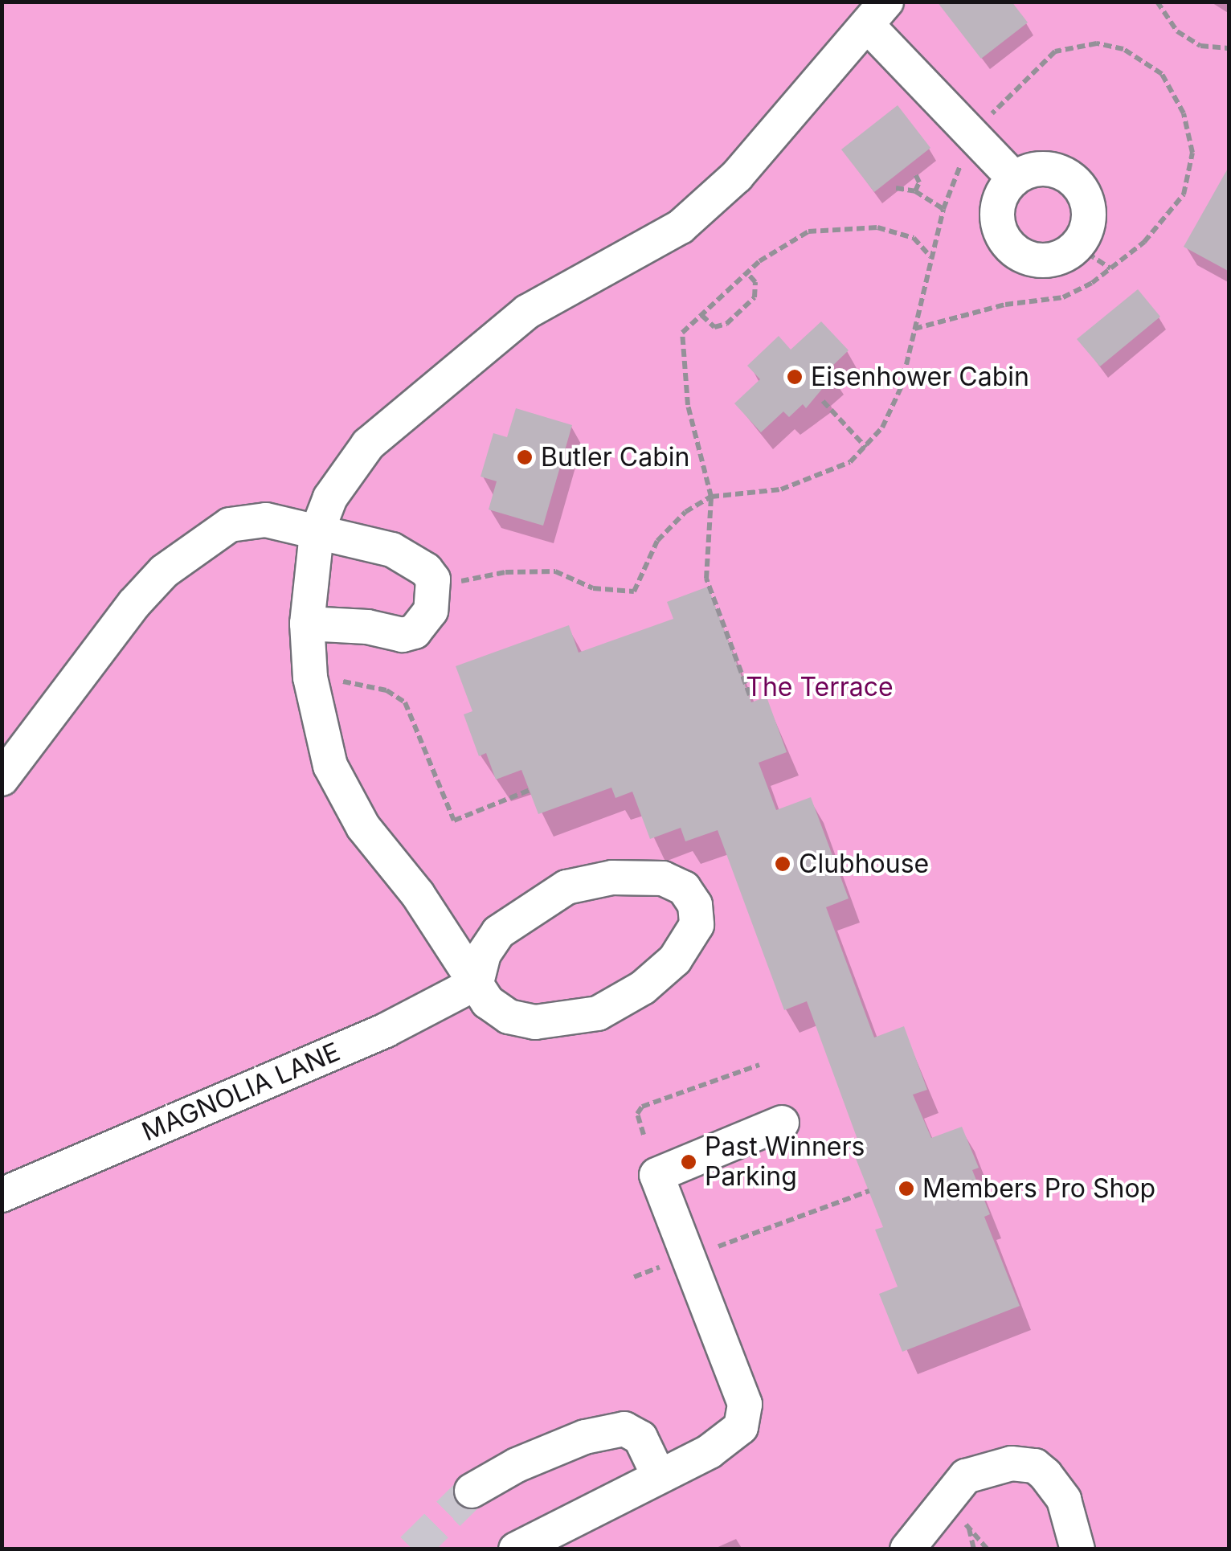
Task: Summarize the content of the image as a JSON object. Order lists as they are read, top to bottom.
{
  "streets": {
    "street": ["MAGNOLIA LANE"]
  },
  "parks": ["The Terrace"],
  "places": [
    "Eisenhower Cabin",
    "Butler Cabin",
    "Clubhouse",
    "Past Winners Parking",
    "Members Pro Shop"
  ]
}
